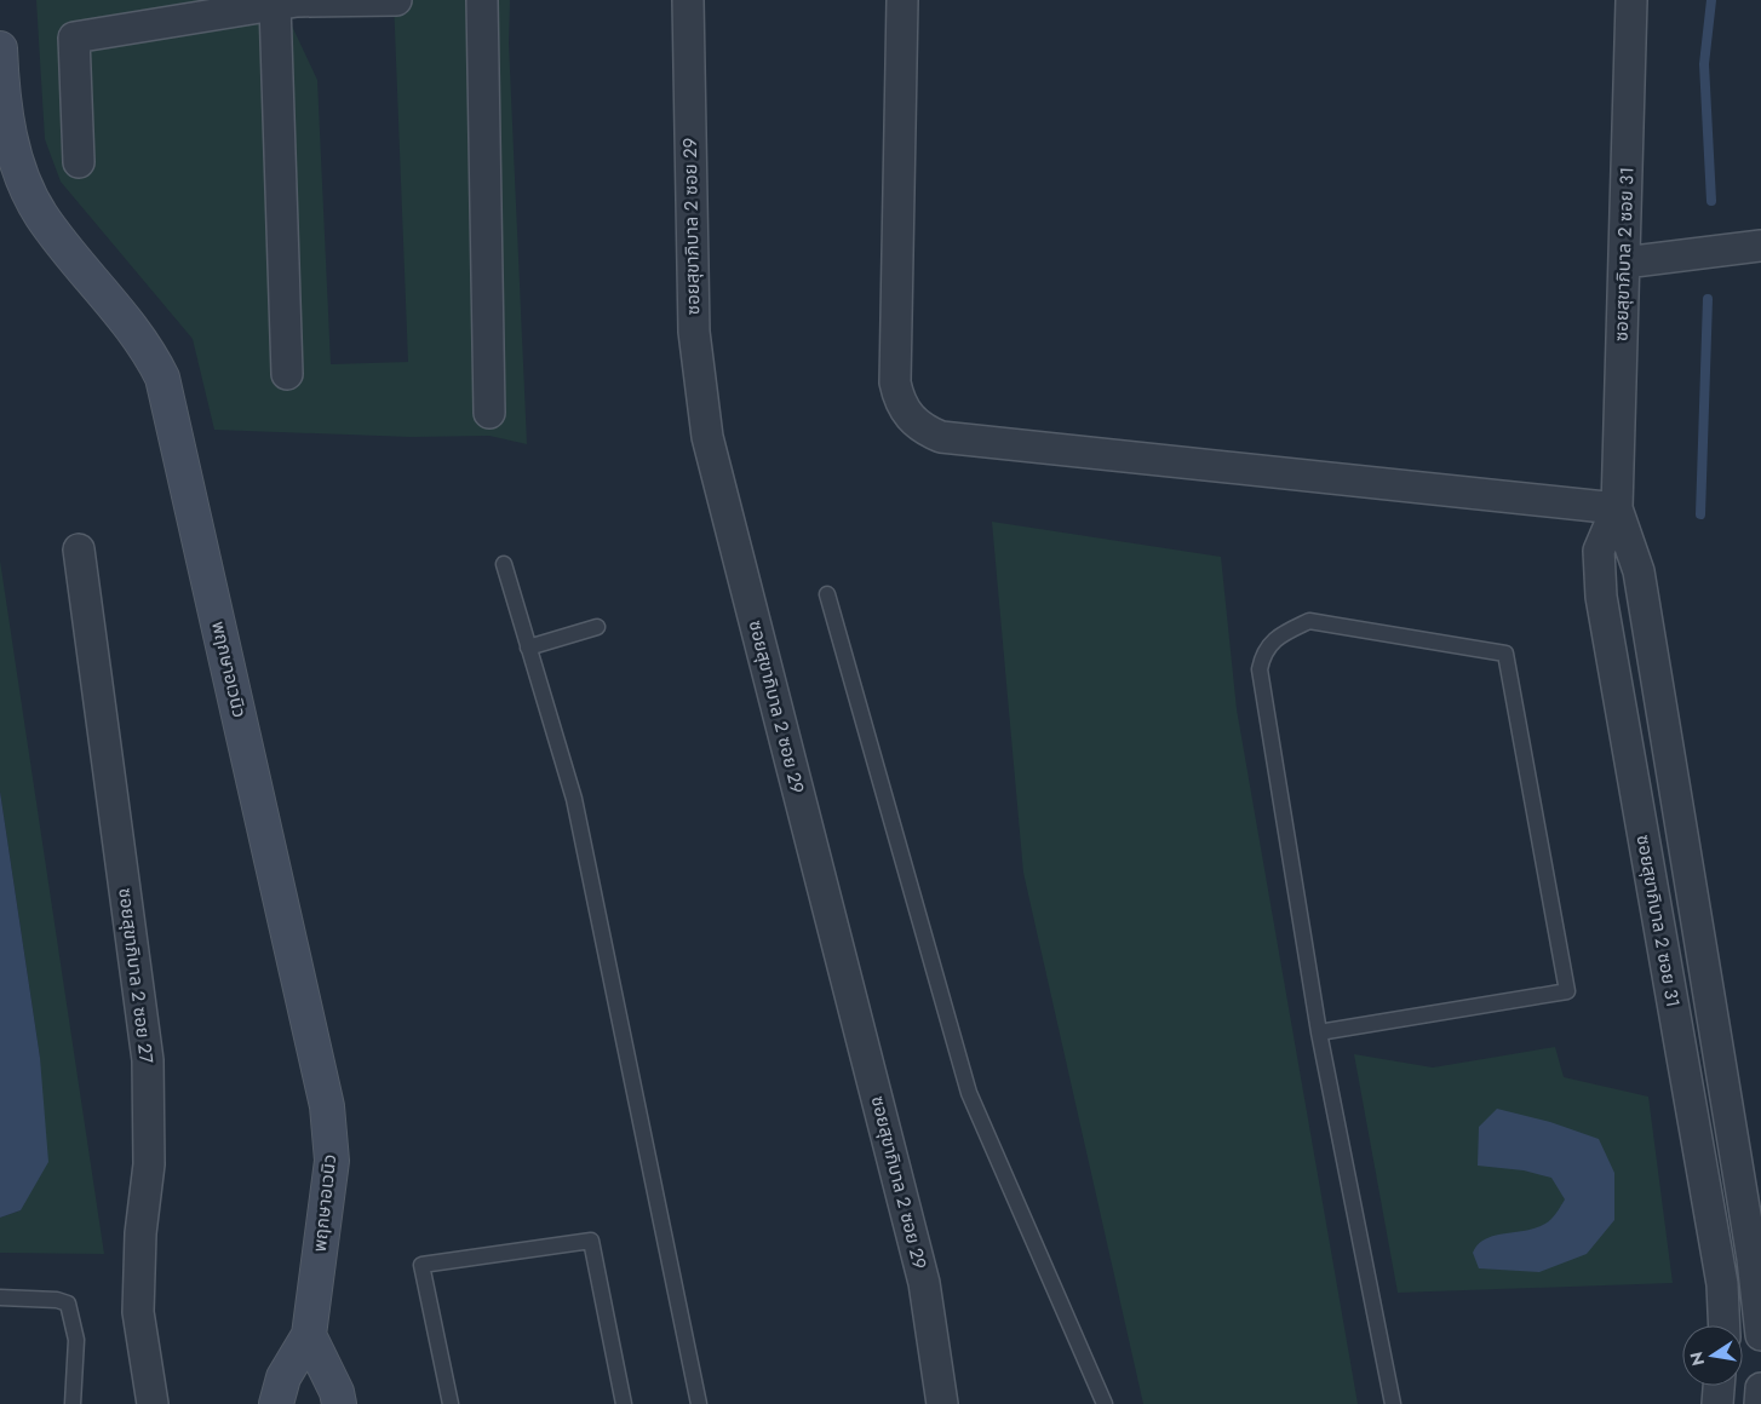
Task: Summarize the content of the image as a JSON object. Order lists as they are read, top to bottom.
{
  "streets": {
    "street": [
      "ซอยสุขาภิบาล 2 ซอย 29",
      "ซอยสุขาภิบาล 2 ซอย 31",
      "พฤกษาอเวนิว",
      "ซอยสุขาภิบาล 2 ซอย 27"
    ]
  },
  "north": "left"
}
